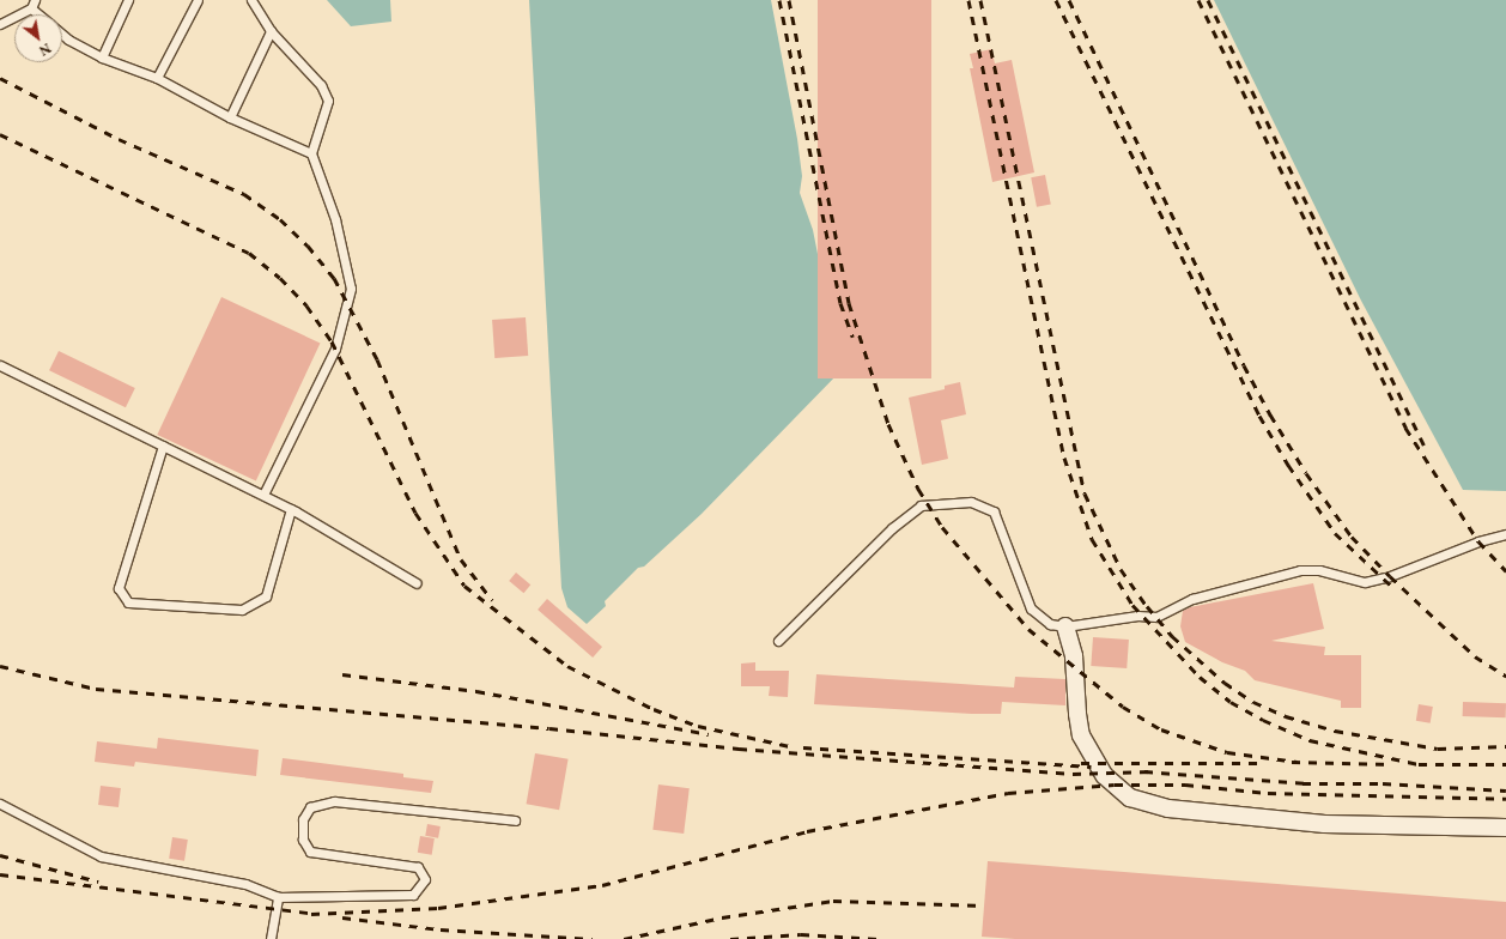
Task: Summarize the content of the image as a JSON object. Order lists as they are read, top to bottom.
{
  "north": "bottom right"
}
